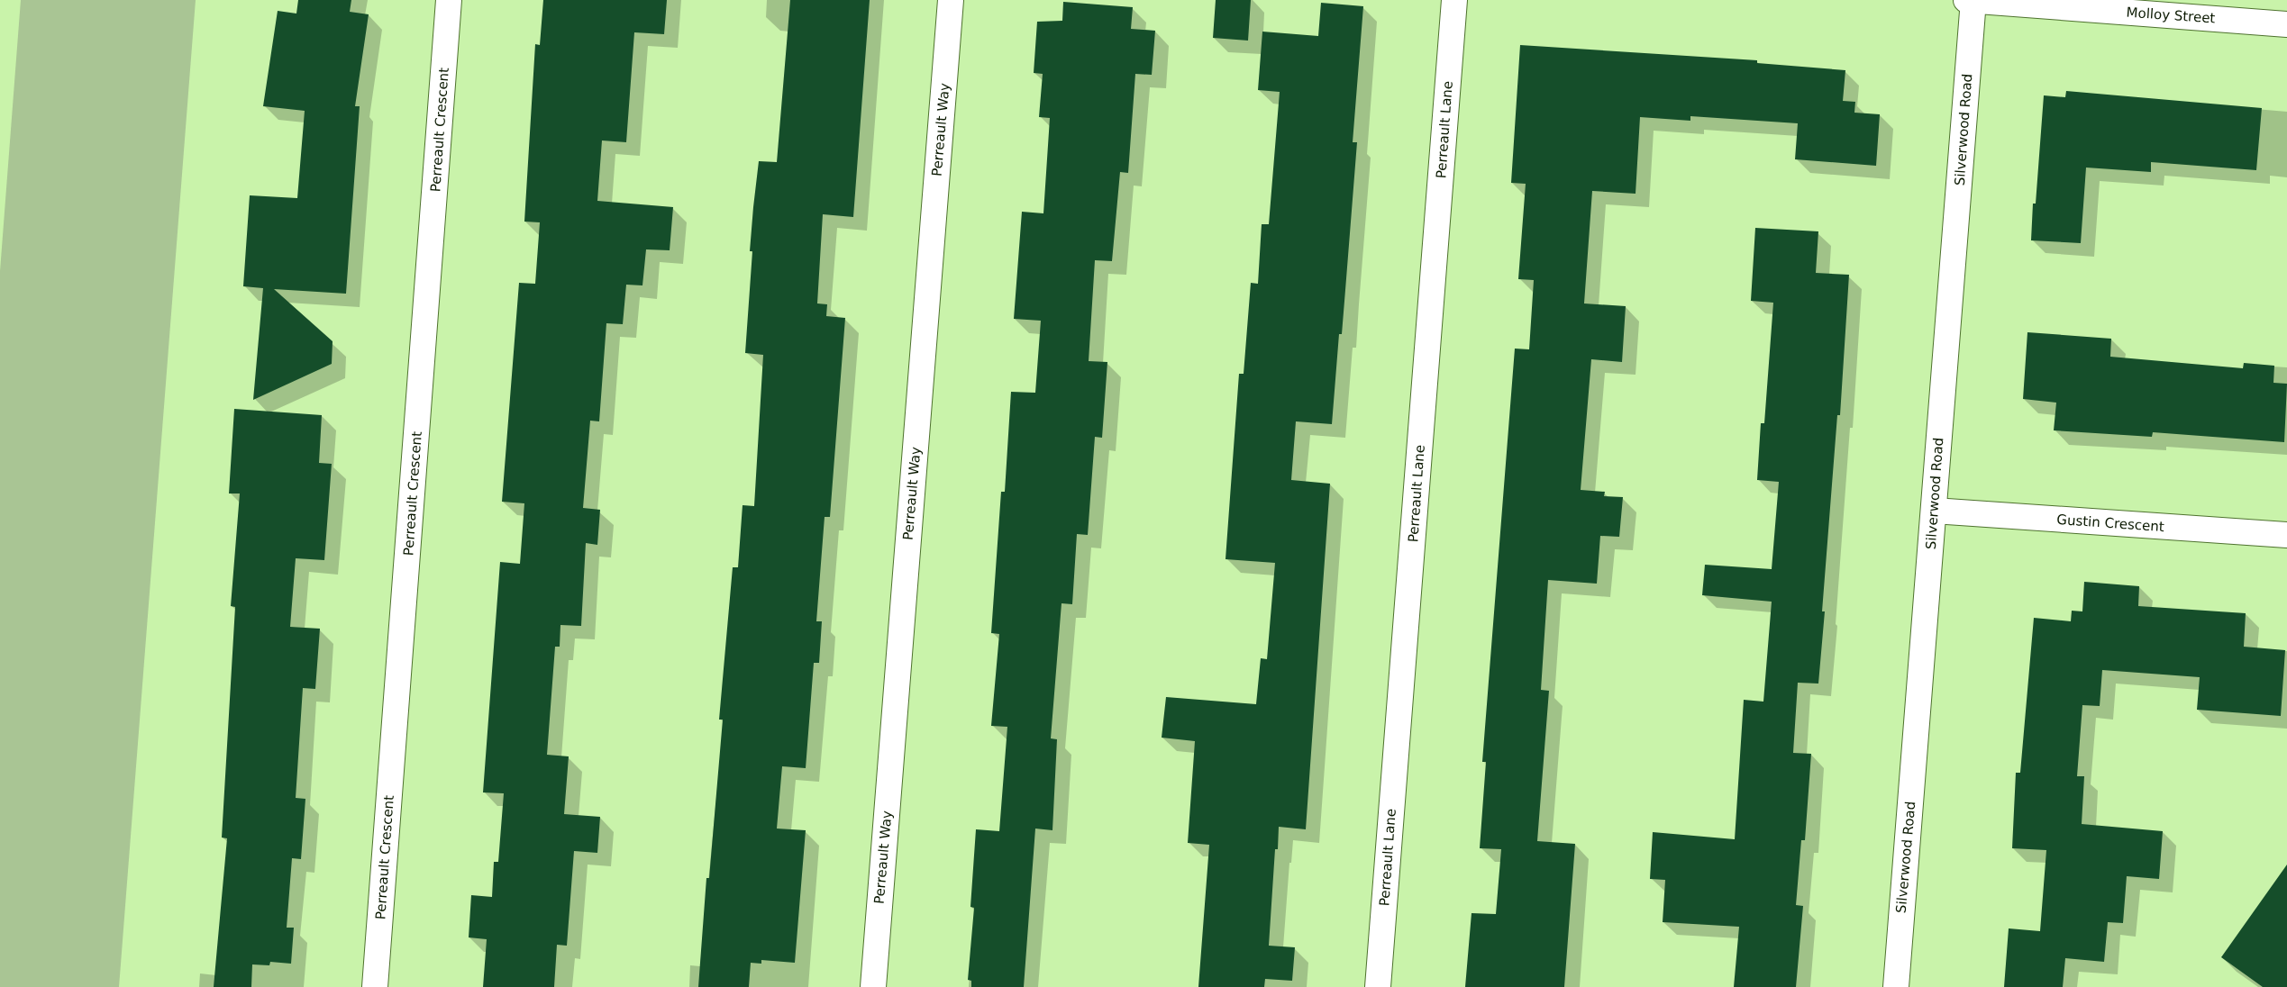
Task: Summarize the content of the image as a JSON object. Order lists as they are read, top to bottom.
{
  "streets": {
    "street": [
      "Molloy Street",
      "Perreault Crescent",
      "Perreault Way",
      "Perreault Lane",
      "Silverwood Road",
      "Gustin Crescent"
    ]
  },
  "crossings": [
    ["Molloy Street", "Silverwood Road"],
    ["Silverwood Road", "Gustin Crescent"]
  ]
}
